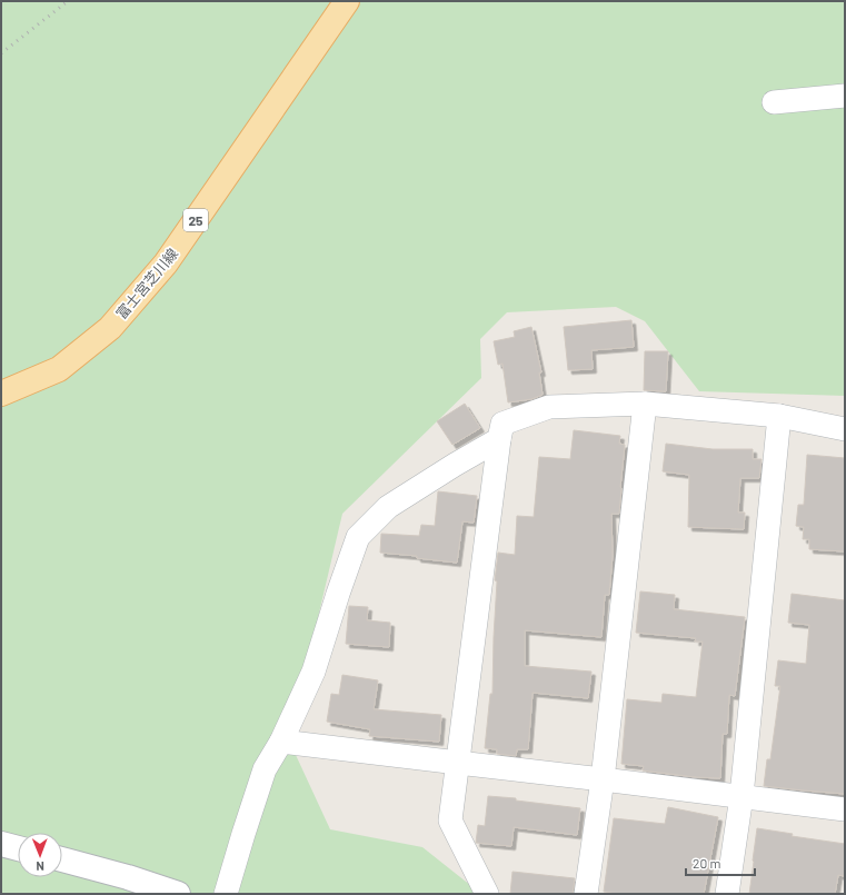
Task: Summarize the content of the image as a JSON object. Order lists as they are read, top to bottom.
{
  "streets": {
    "main road": ["25", "富士宮芝川線"]
  },
  "scale_bar": "20 m",
  "north": "bottom"
}
